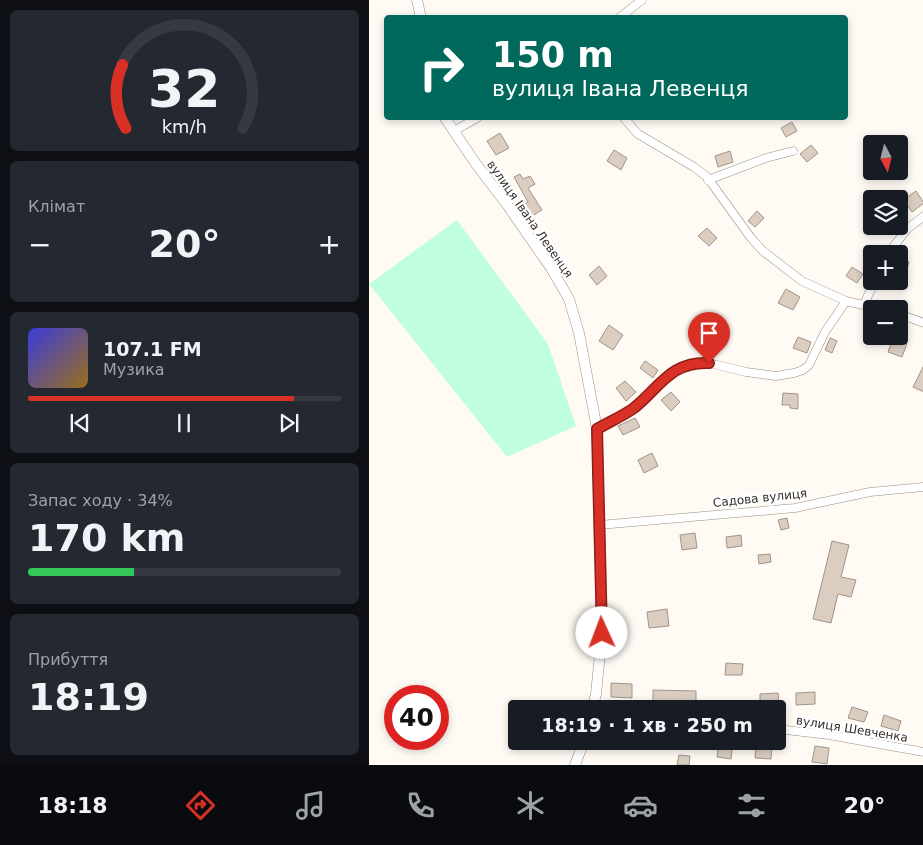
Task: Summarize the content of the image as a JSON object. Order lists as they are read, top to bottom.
{
  "streets": {
    "street": ["вулиця Івана Левенця", "Садова вулиця", "вулиця Шевченка"]
  },
  "crossings": [
    ["вулиця Івана Левенця", "Садова вулиця"]
  ],
  "north": "bottom",
  "page": {
    "turn": ["150 m", "вулиця Івана Левенця"],
    "map_buttons": ["+", "−"],
    "tile": [
      "Клімат",
      ["Запас ходу · 34%", "170 km"],
      ["Прибуття", "18:19"]
    ],
    "heat": ["−", "20°", "+"],
    "song": ["107.1 FM", "Музика"],
    "limit": "40",
    "trip": "18:19 · 1 хв · 250 m",
    "tabs": ["18:18", "20°"],
    "gauge": ["32", "km/h"]
  }
}
